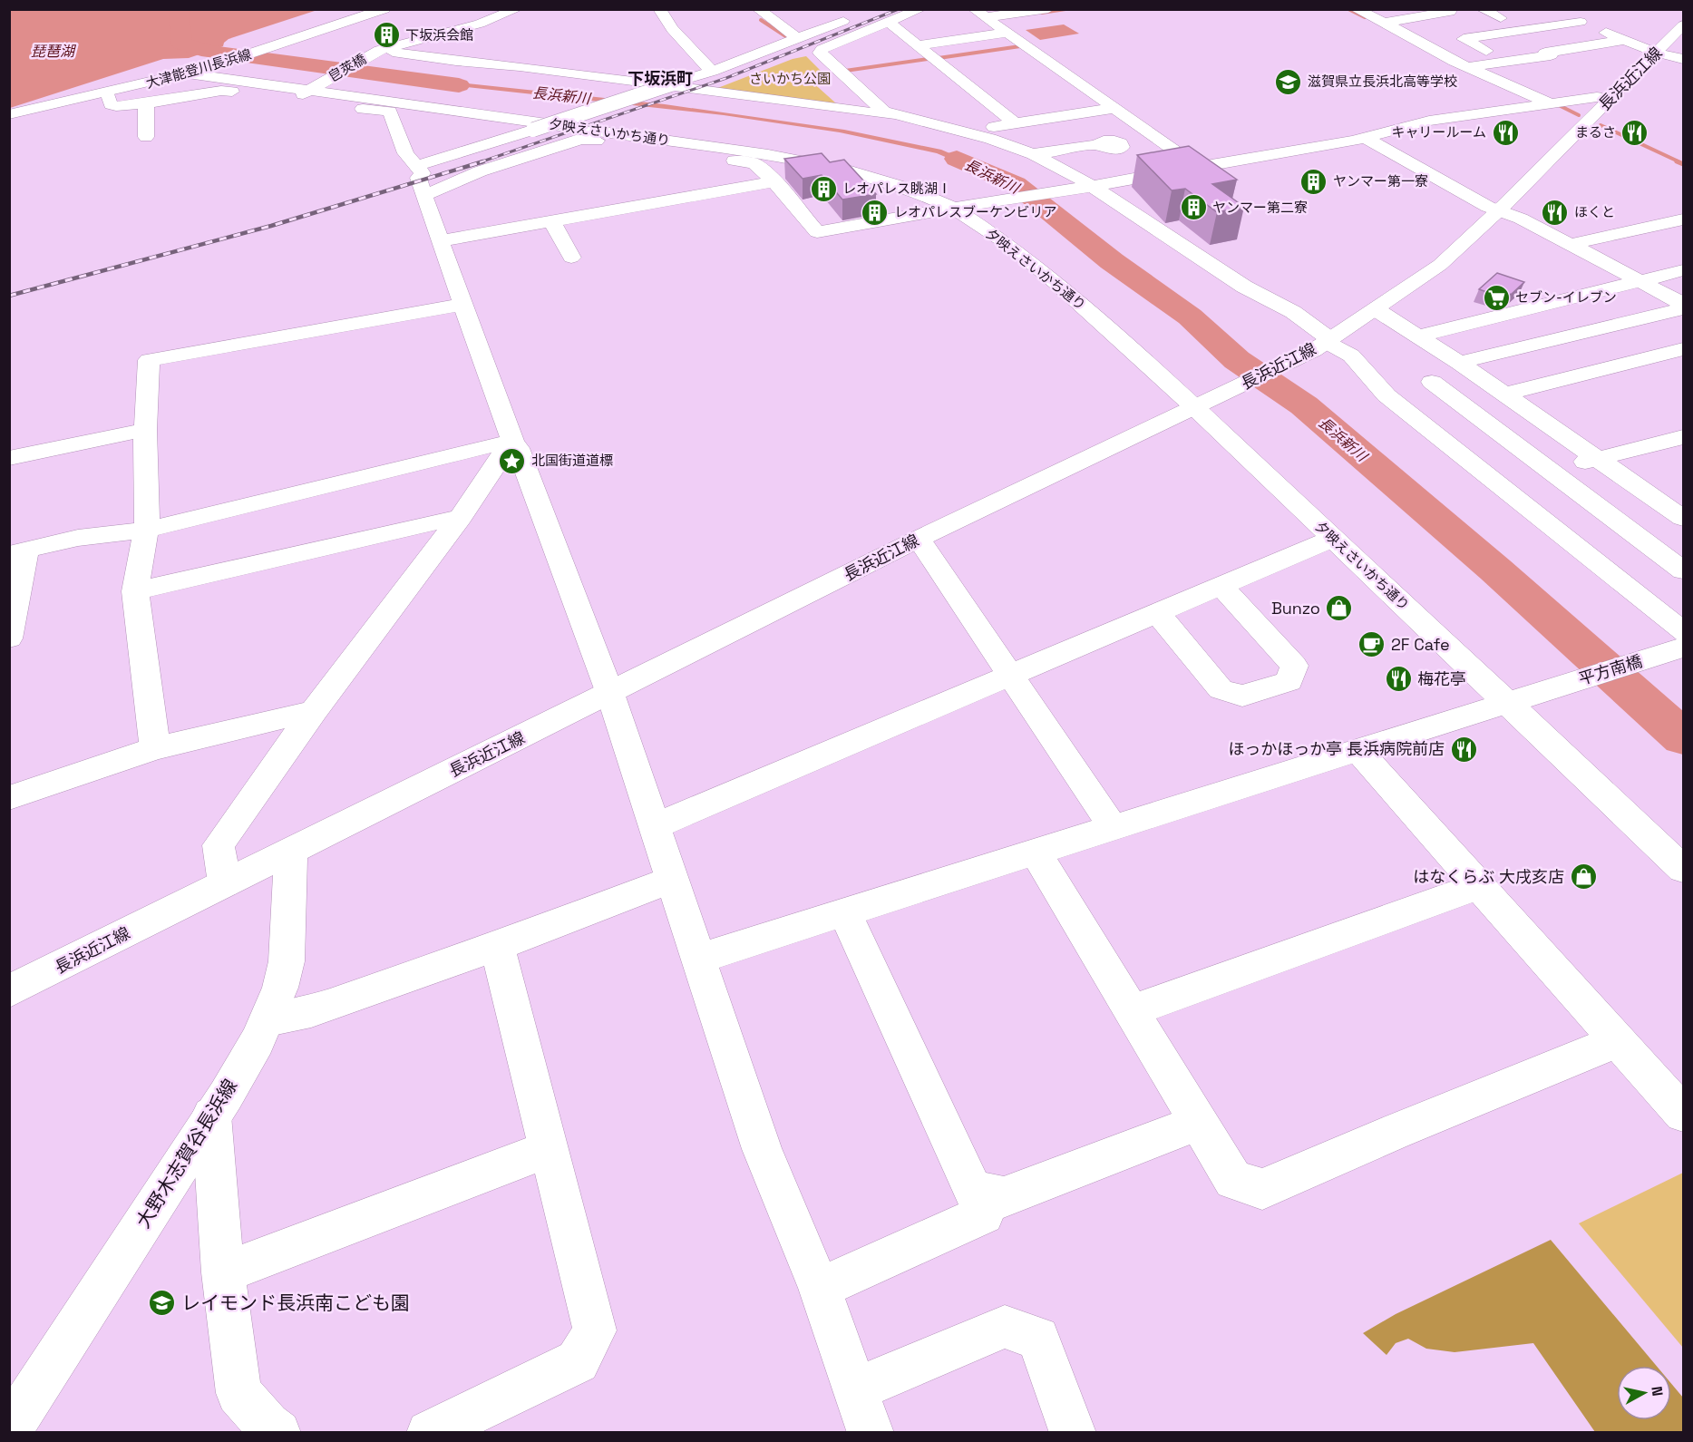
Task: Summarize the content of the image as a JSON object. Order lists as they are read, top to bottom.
{
  "streets": {
    "street": [
      "皀莢橋",
      "大津能登川長浜線",
      "長浜近江線",
      "夕映えさいかち通り",
      "平方南橋",
      "大野木志賀谷長浜線"
    ]
  },
  "crossings": [
    ["皀莢橋", "夕映えさいかち通り"],
    ["大津能登川長浜線", "夕映えさいかち通り"],
    ["長浜近江線", "夕映えさいかち通り"],
    ["長浜近江線", "大野木志賀谷長浜線"],
    ["夕映えさいかち通り", "平方南橋"]
  ],
  "districts": ["下坂浜町"],
  "water": ["琵琶湖", "長浜新川"],
  "parks": ["さいかち公園"],
  "places": {
    "building": [
      "下坂浜会館",
      "ヤンマー第一寮",
      "レオパレス眺湖Ⅰ",
      "ヤンマー第二寮",
      "レオパレスブーケンビリア"
    ],
    "school or university": ["滋賀県立長浜北高等学校", "レイモンド長浜南こども園"],
    "restaurant": [
      "キャリールーム",
      "まるさ",
      "ほくと",
      "梅花亭",
      "ほっかほっか亭 長浜病院前店"
    ],
    "supermarket": ["セブン-イレブン"],
    "place": ["北国街道道標"],
    "shop": ["Bunzo", "はなくらぶ 大戌亥店"],
    "cafe": ["2F Cafe"]
  },
  "north": "right"
}
